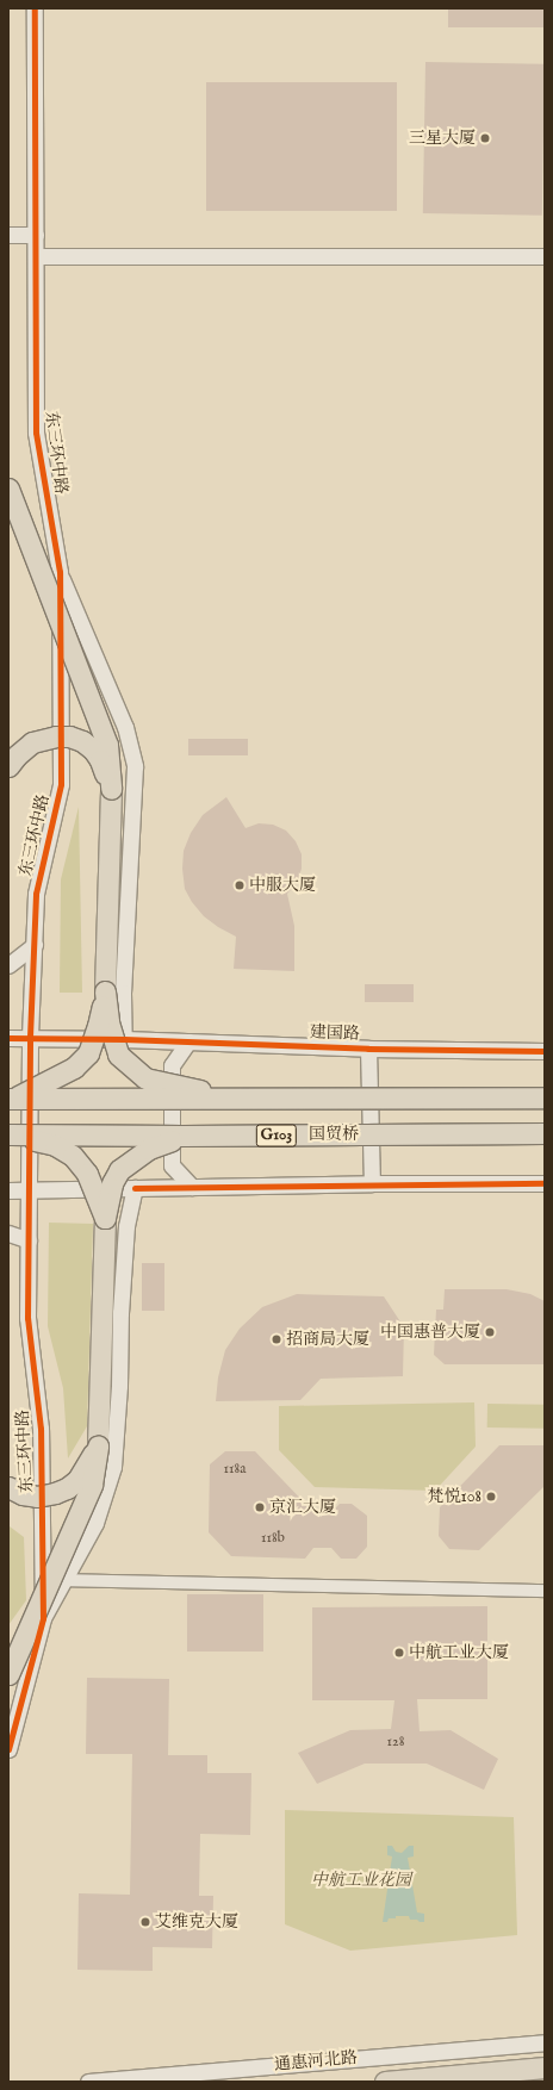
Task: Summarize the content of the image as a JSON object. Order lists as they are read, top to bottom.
{
  "streets": {
    "highway": ["国贸桥", "G103"],
    "street": ["东三环中路", "建国路", "通惠河北路"]
  },
  "crossings": [
    ["东三环中路", "建国路"]
  ],
  "parks": ["中航工业花园"],
  "places": [
    "三星大厦",
    "中服大厦",
    "中国惠普大厦",
    "招商局大厦",
    "梵悦108",
    "京汇大厦",
    "中航工业大厦",
    "艾维克大厦"
  ],
  "house_numbers": ["118a", "118b", "128"]
}
